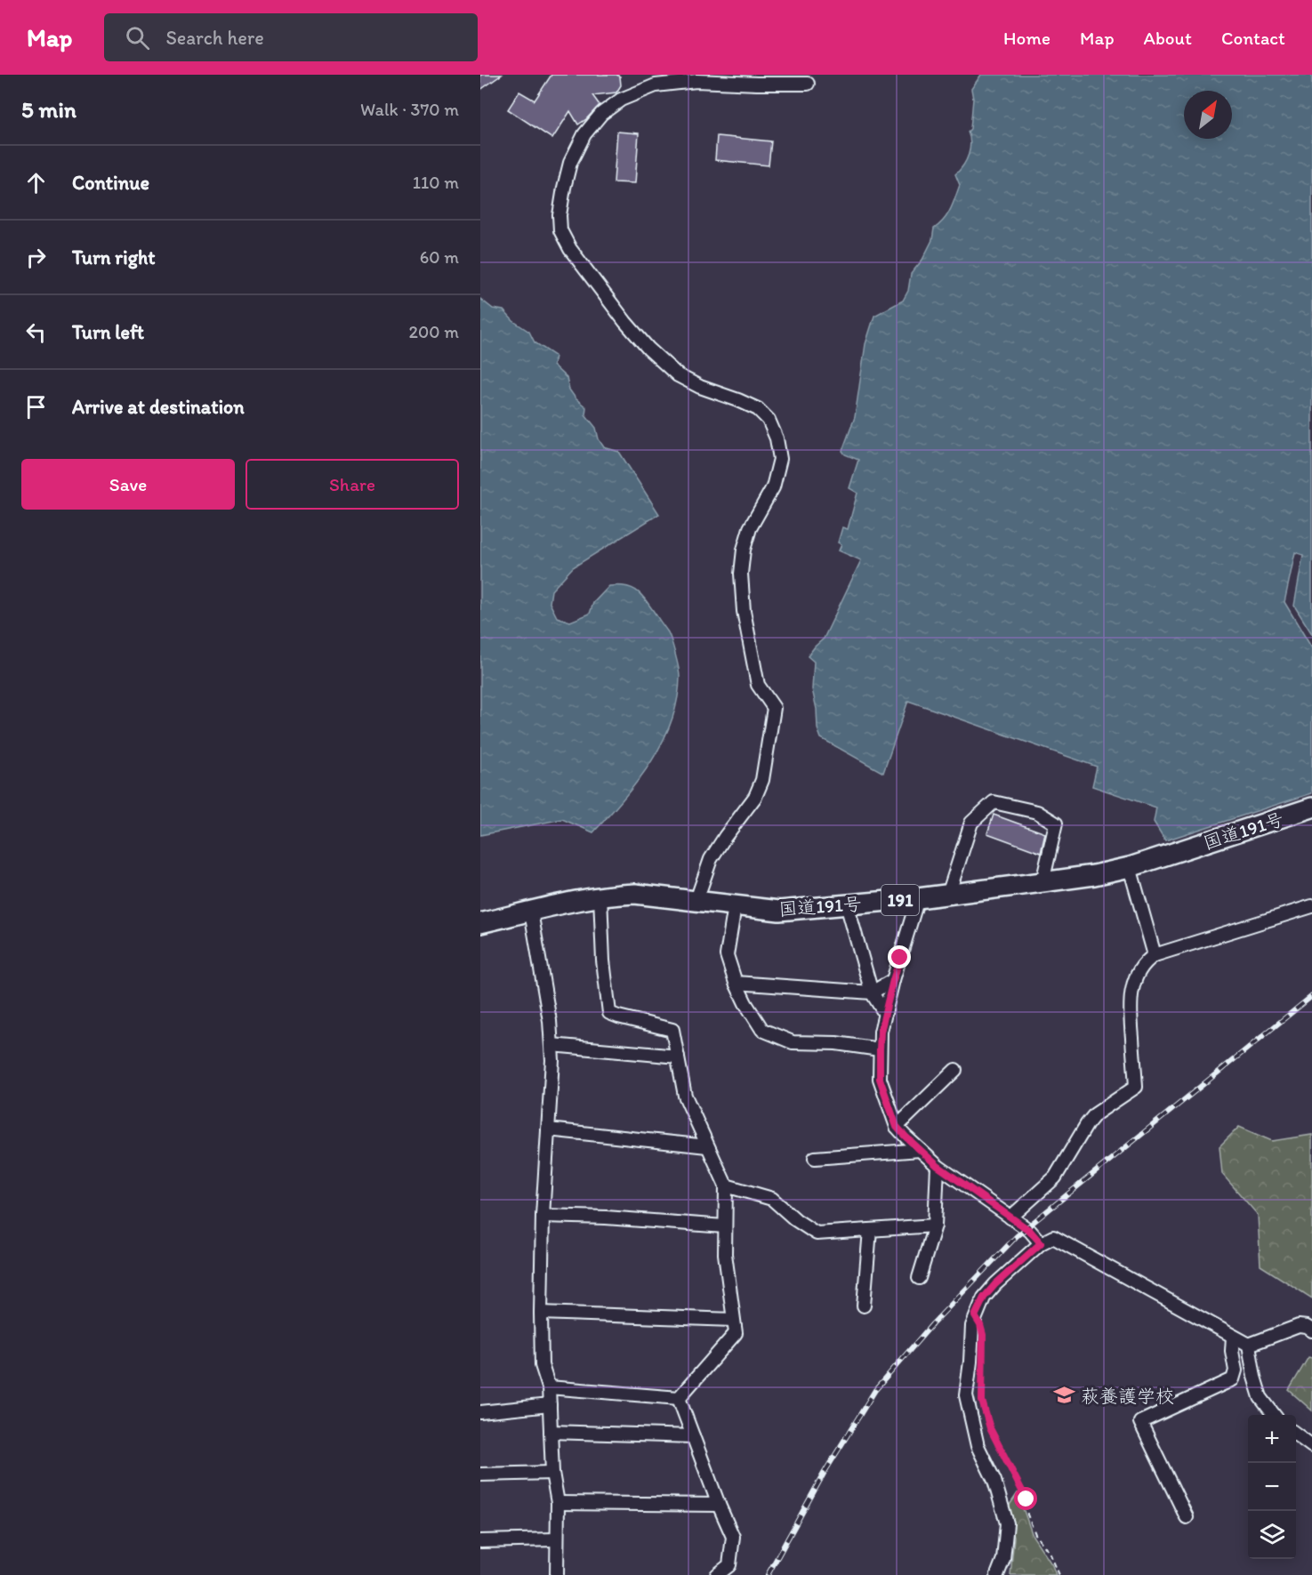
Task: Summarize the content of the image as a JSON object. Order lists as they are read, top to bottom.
{
  "streets": {
    "highway": ["国道191号", "191"]
  },
  "places": {
    "school or university": ["萩養護学校"]
  },
  "north": "top right",
  "page": {
    "header": "Map",
    "search": "Search here",
    "nav": [
      "Home",
      "Map",
      "About",
      "Contact"
    ],
    "heading": ["5 min", "Walk · 370 m"],
    "list": [
      ["Continue", "110 m"],
      ["Turn right", "60 m"],
      ["Turn left", "200 m"],
      "Arrive at destination"
    ],
    "buttons": ["Save", "Share"],
    "map_buttons": ["+", "−"]
  }
}
